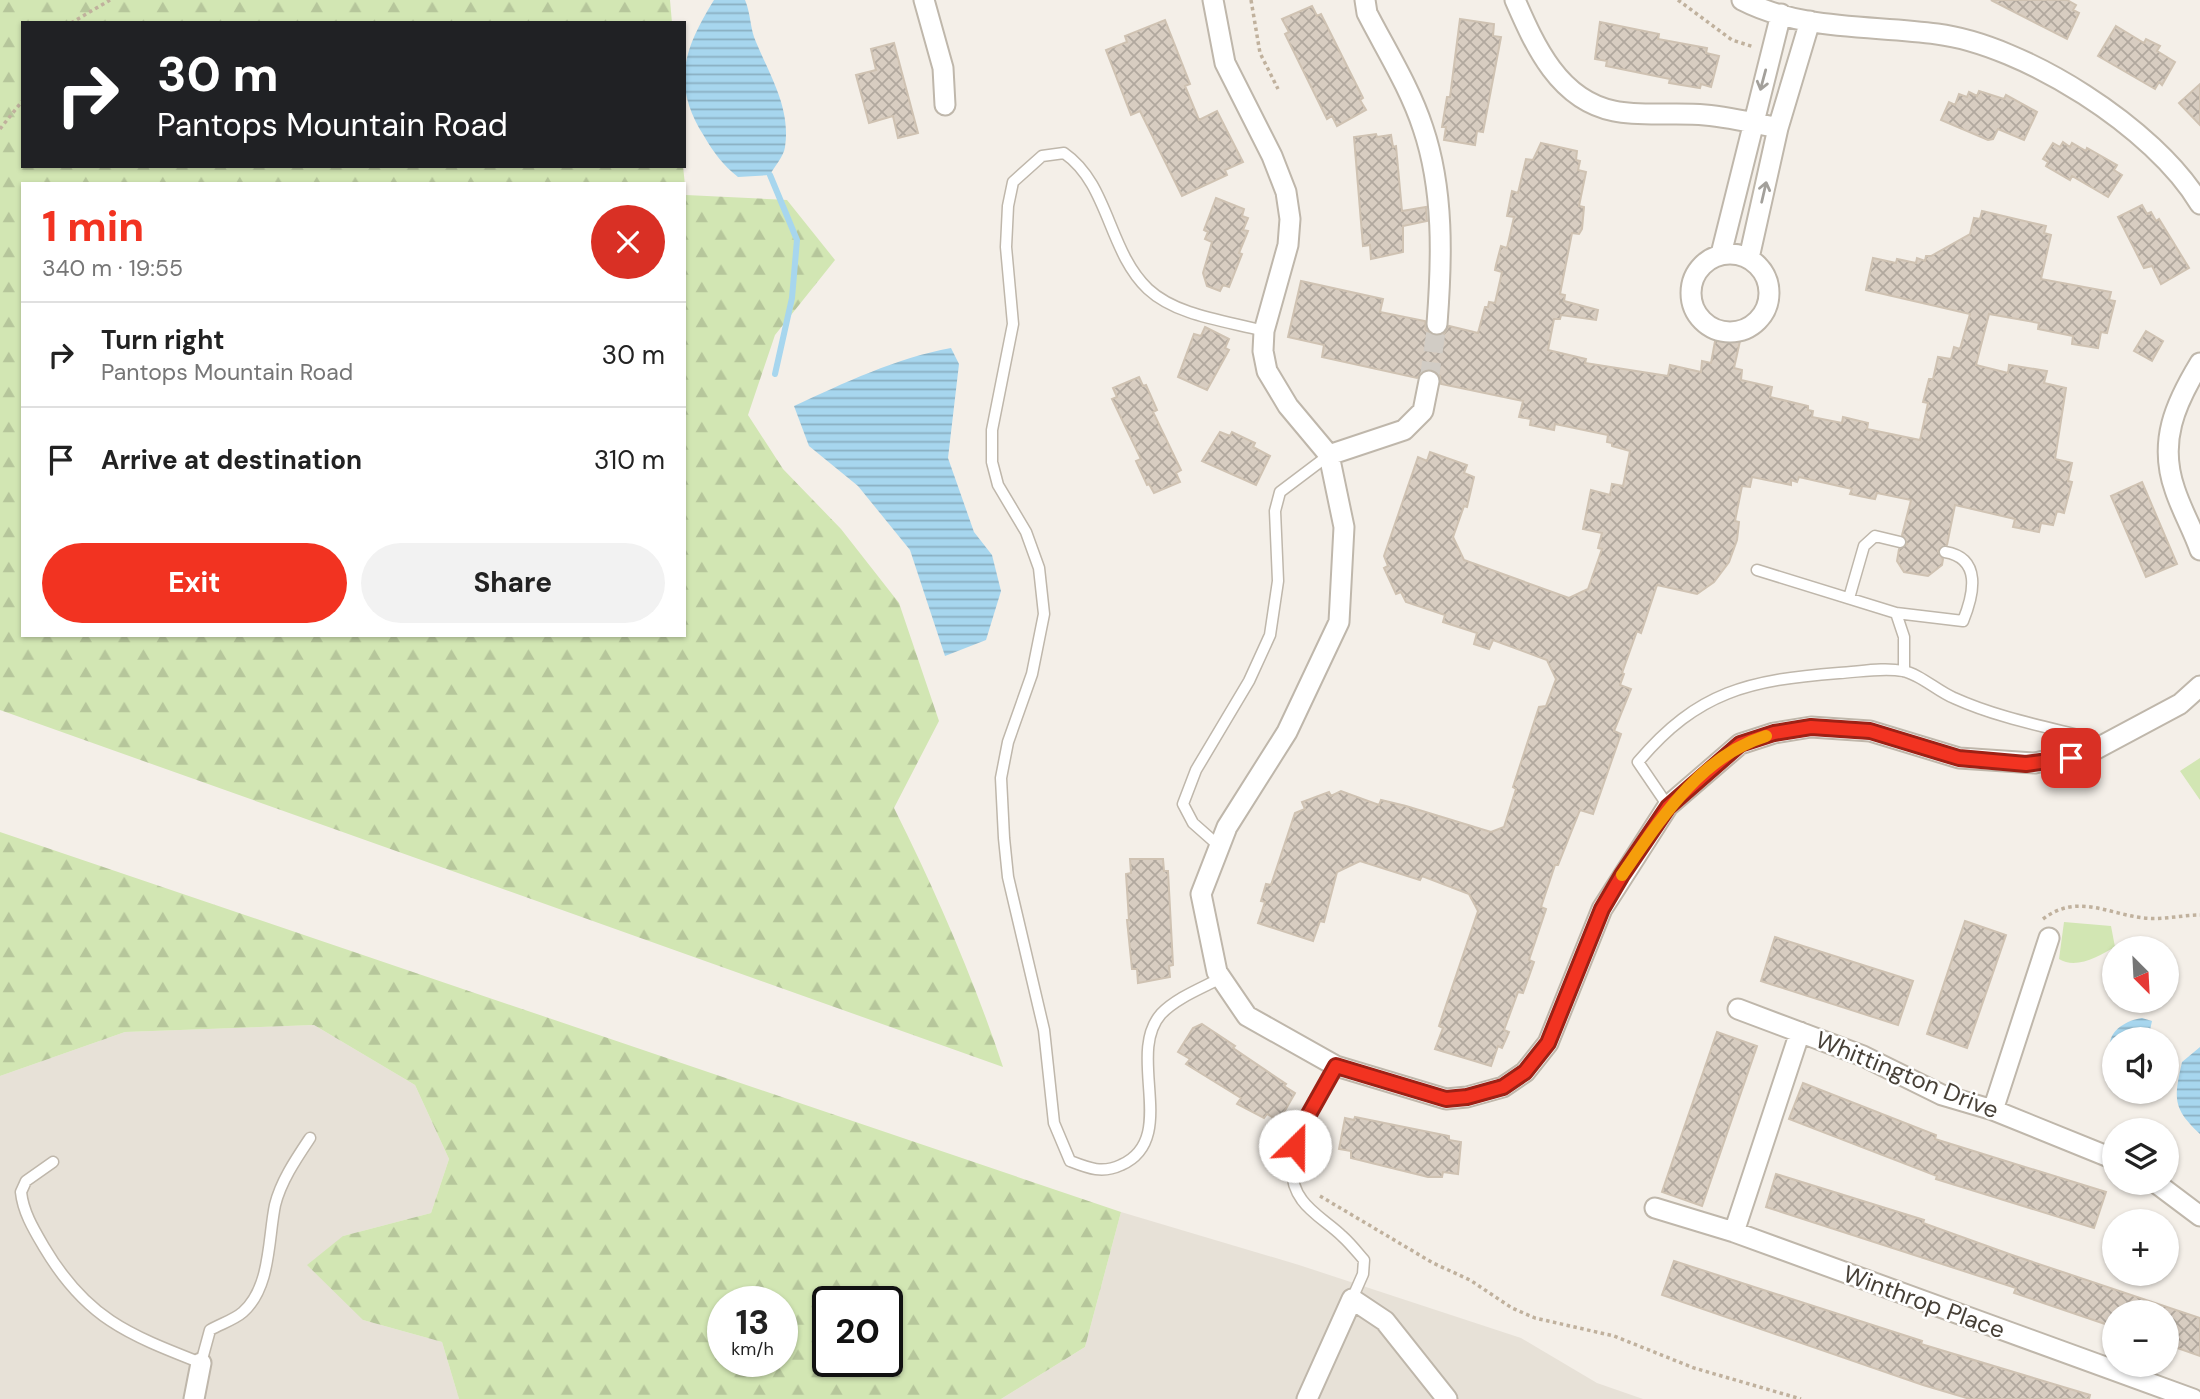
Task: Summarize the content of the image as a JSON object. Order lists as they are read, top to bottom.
{
  "streets": {
    "street": ["Whittington Drive", "Winthrop Place"]
  },
  "north": "bottom right",
  "page": {
    "turn": ["30 m", "Pantops Mountain Road"],
    "heading": ["1 min", "340 m · 19:55"],
    "list": [
      {
        "name": "Turn right",
        "note": "Pantops Mountain Road",
        "value": "30 m"
      },
      {
        "name": "Arrive at destination",
        "value": "310 m"
      }
    ],
    "buttons": ["Exit", "Share"],
    "map_buttons": ["+", "−"],
    "speed": "13 km/h",
    "limit": "20"
  }
}
